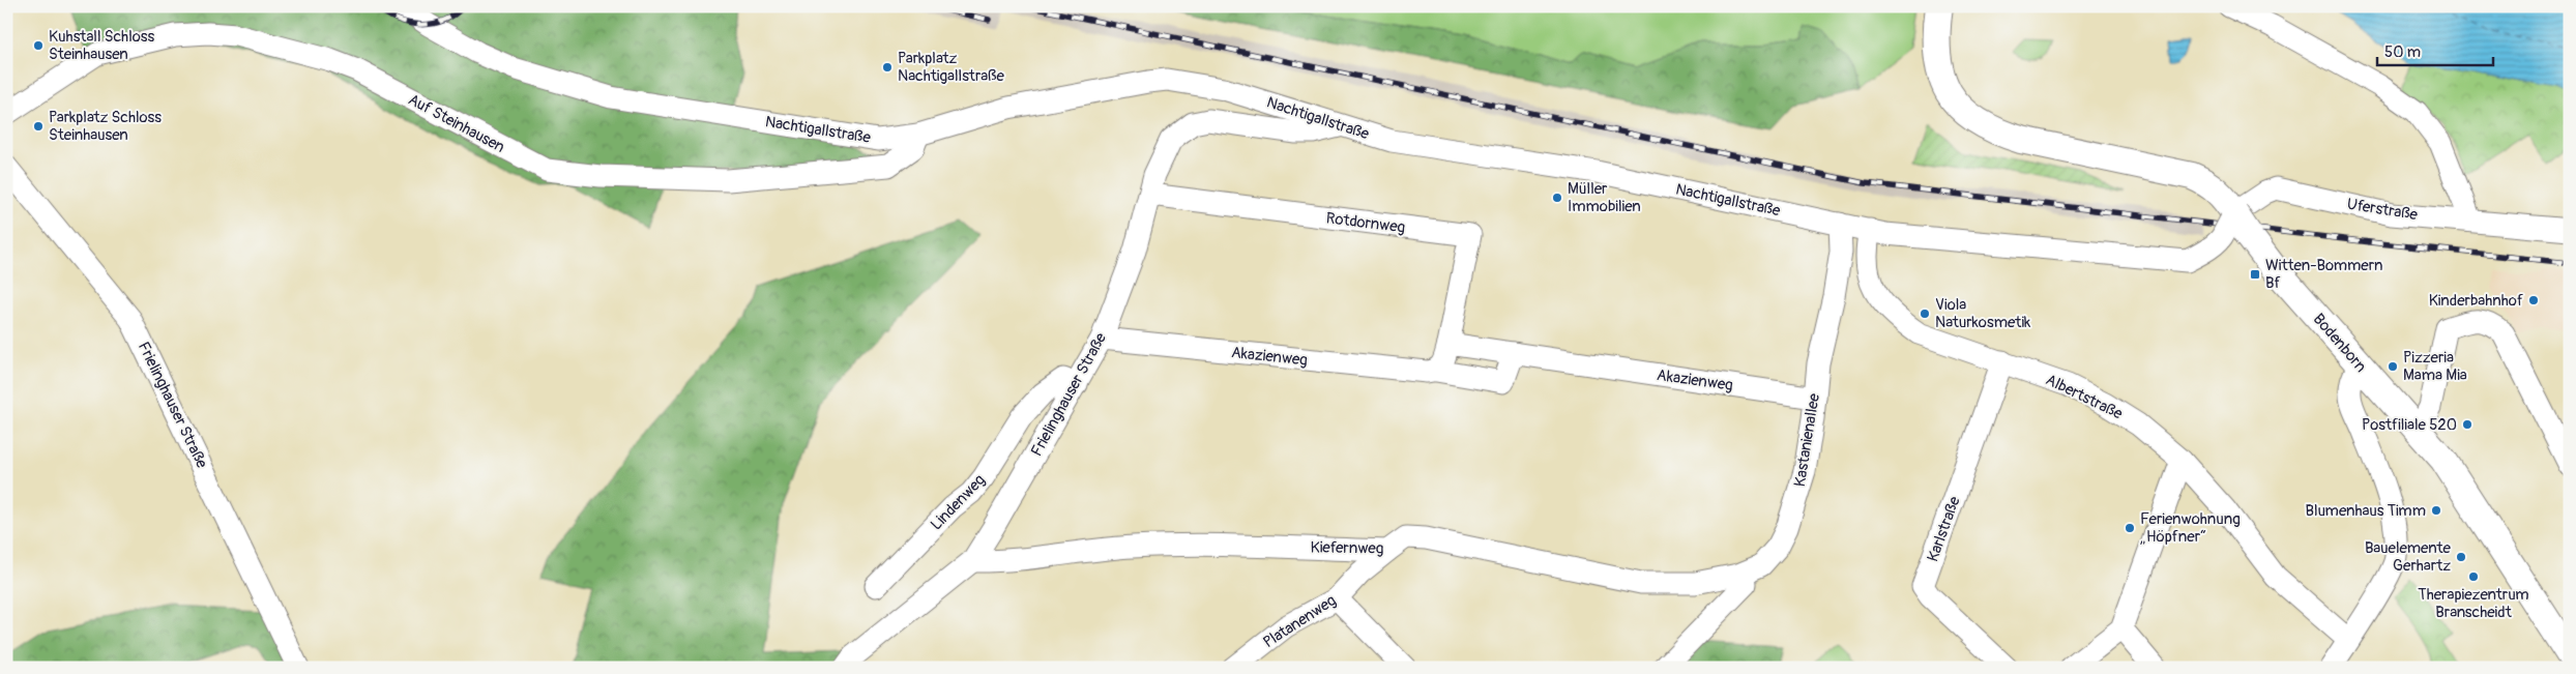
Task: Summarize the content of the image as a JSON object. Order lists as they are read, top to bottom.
{
  "streets": {
    "main road": ["Bodenborn"],
    "street": [
      "Nachtigallstraße",
      "Auf Steinhausen",
      "Uferstraße",
      "Rotdornweg",
      "Akazienweg",
      "Frielinghauser Straße",
      "Albertstraße",
      "Kastanienallee",
      "Lindenweg",
      "Karlstraße",
      "Kiefernweg",
      "Platanenweg"
    ]
  },
  "crossings": [
    ["Nachtigallstraße", "Auf Steinhausen"],
    ["Nachtigallstraße", "Uferstraße"],
    ["Nachtigallstraße", "Bodenborn"],
    ["Nachtigallstraße", "Frielinghauser Straße"],
    ["Nachtigallstraße", "Albertstraße"],
    ["Nachtigallstraße", "Kastanienallee"],
    ["Uferstraße", "Bodenborn"],
    ["Rotdornweg", "Akazienweg"],
    ["Rotdornweg", "Frielinghauser Straße"],
    ["Akazienweg", "Frielinghauser Straße"],
    ["Akazienweg", "Kastanienallee"],
    ["Frielinghauser Straße", "Lindenweg"],
    ["Frielinghauser Straße", "Kiefernweg"],
    ["Albertstraße", "Karlstraße"],
    ["Kastanienallee", "Kiefernweg"],
    ["Kiefernweg", "Platanenweg"]
  ],
  "places": {
    "other": [
      "Kuhstall Schloss Steinhausen",
      "Parkplatz Nachtigallstraße",
      "Parkplatz Schloss Steinhausen",
      "Müller Immobilien",
      "Kinderbahnhof",
      "Viola Naturkosmetik",
      "Pizzeria Mama Mia",
      "Postfiliale 520",
      "Blumenhaus Timm",
      "Ferienwohnung „Höpfner“",
      "Bauelemente Gerhartz",
      "Therapiezentrum Branscheidt"
    ],
    "transit": ["Witten-Bommern Bf"]
  },
  "scale_bar": "50 m"
}
